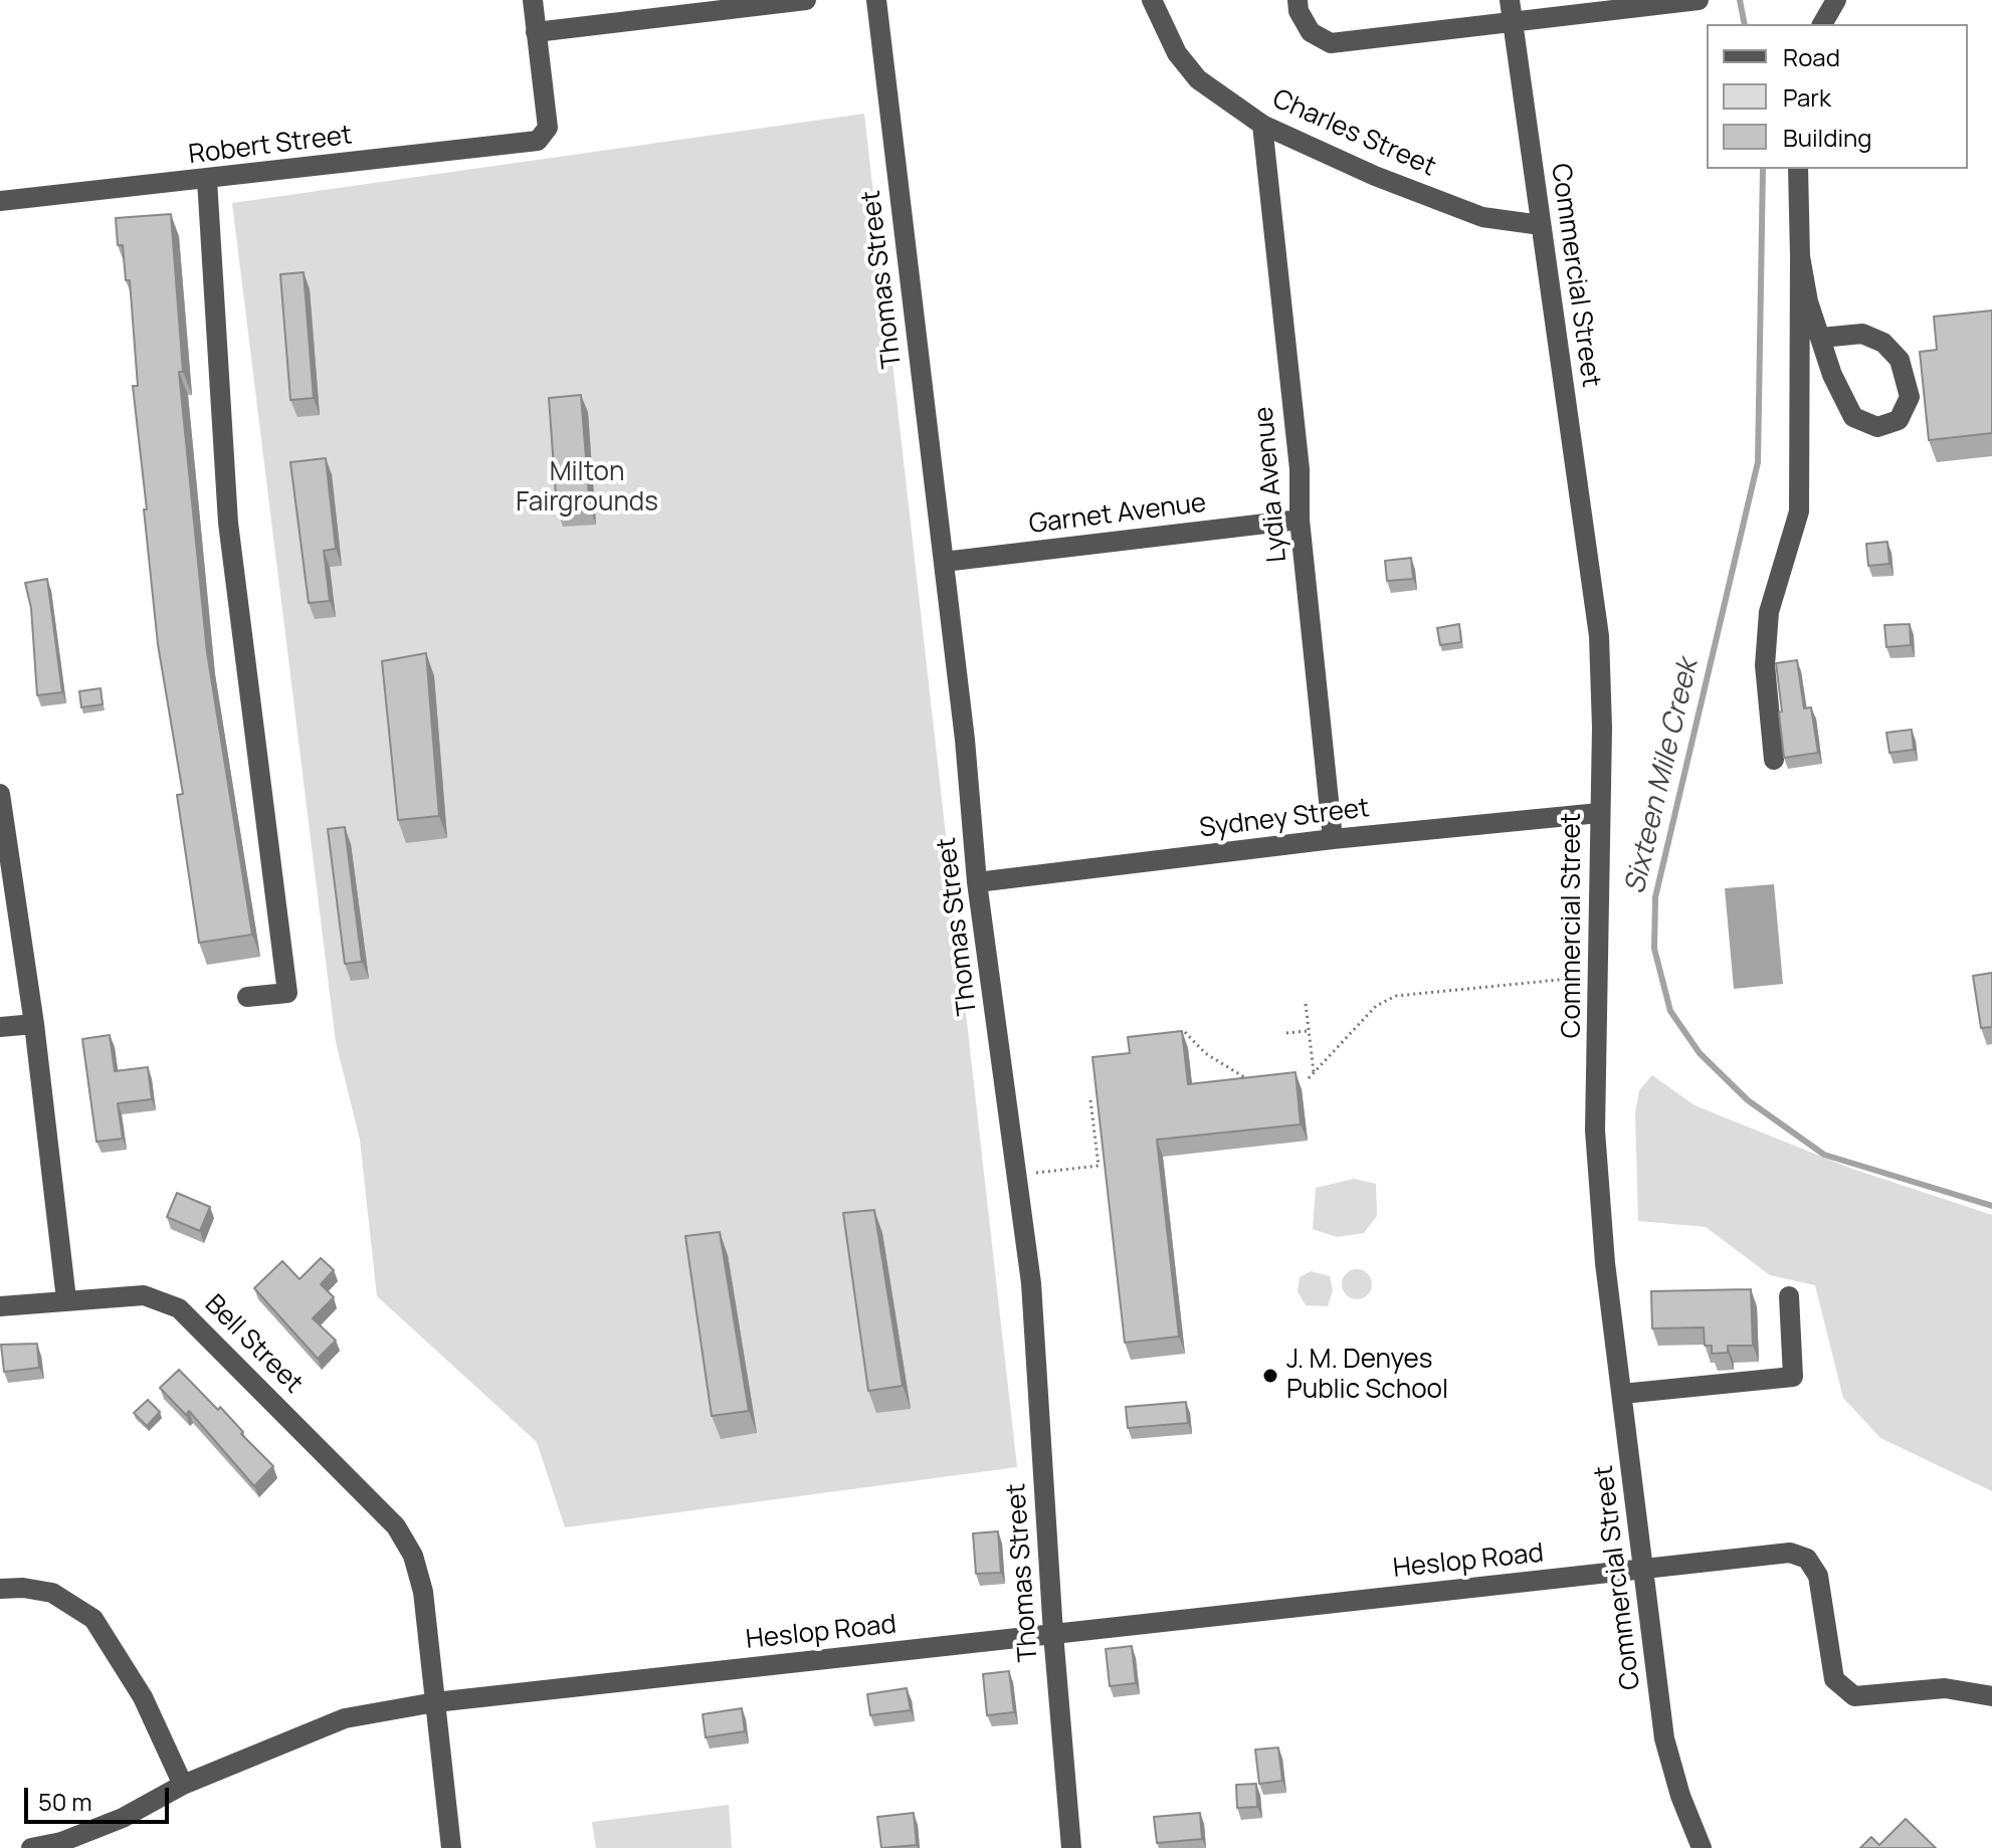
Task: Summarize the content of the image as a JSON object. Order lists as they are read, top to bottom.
{
  "streets": {
    "street": [
      "Charles Street",
      "Robert Street",
      "Commercial Street",
      "Thomas Street",
      "Lydia Avenue",
      "Garnet Avenue",
      "Sydney Street",
      "Bell Street",
      "Heslop Road"
    ]
  },
  "crossings": [
    ["Charles Street", "Commercial Street"],
    ["Charles Street", "Lydia Avenue"],
    ["Commercial Street", "Sydney Street"],
    ["Commercial Street", "Heslop Road"],
    ["Thomas Street", "Garnet Avenue"],
    ["Thomas Street", "Sydney Street"],
    ["Thomas Street", "Heslop Road"],
    ["Lydia Avenue", "Garnet Avenue"],
    ["Lydia Avenue", "Sydney Street"],
    ["Bell Street", "Heslop Road"]
  ],
  "water": ["Sixteen Mile Creek"],
  "parks": ["Milton Fairgrounds"],
  "places": ["J. M. Denyes Public School"],
  "legend": ["Road", "Park", "Building"],
  "scale_bar": "50 m"
}
